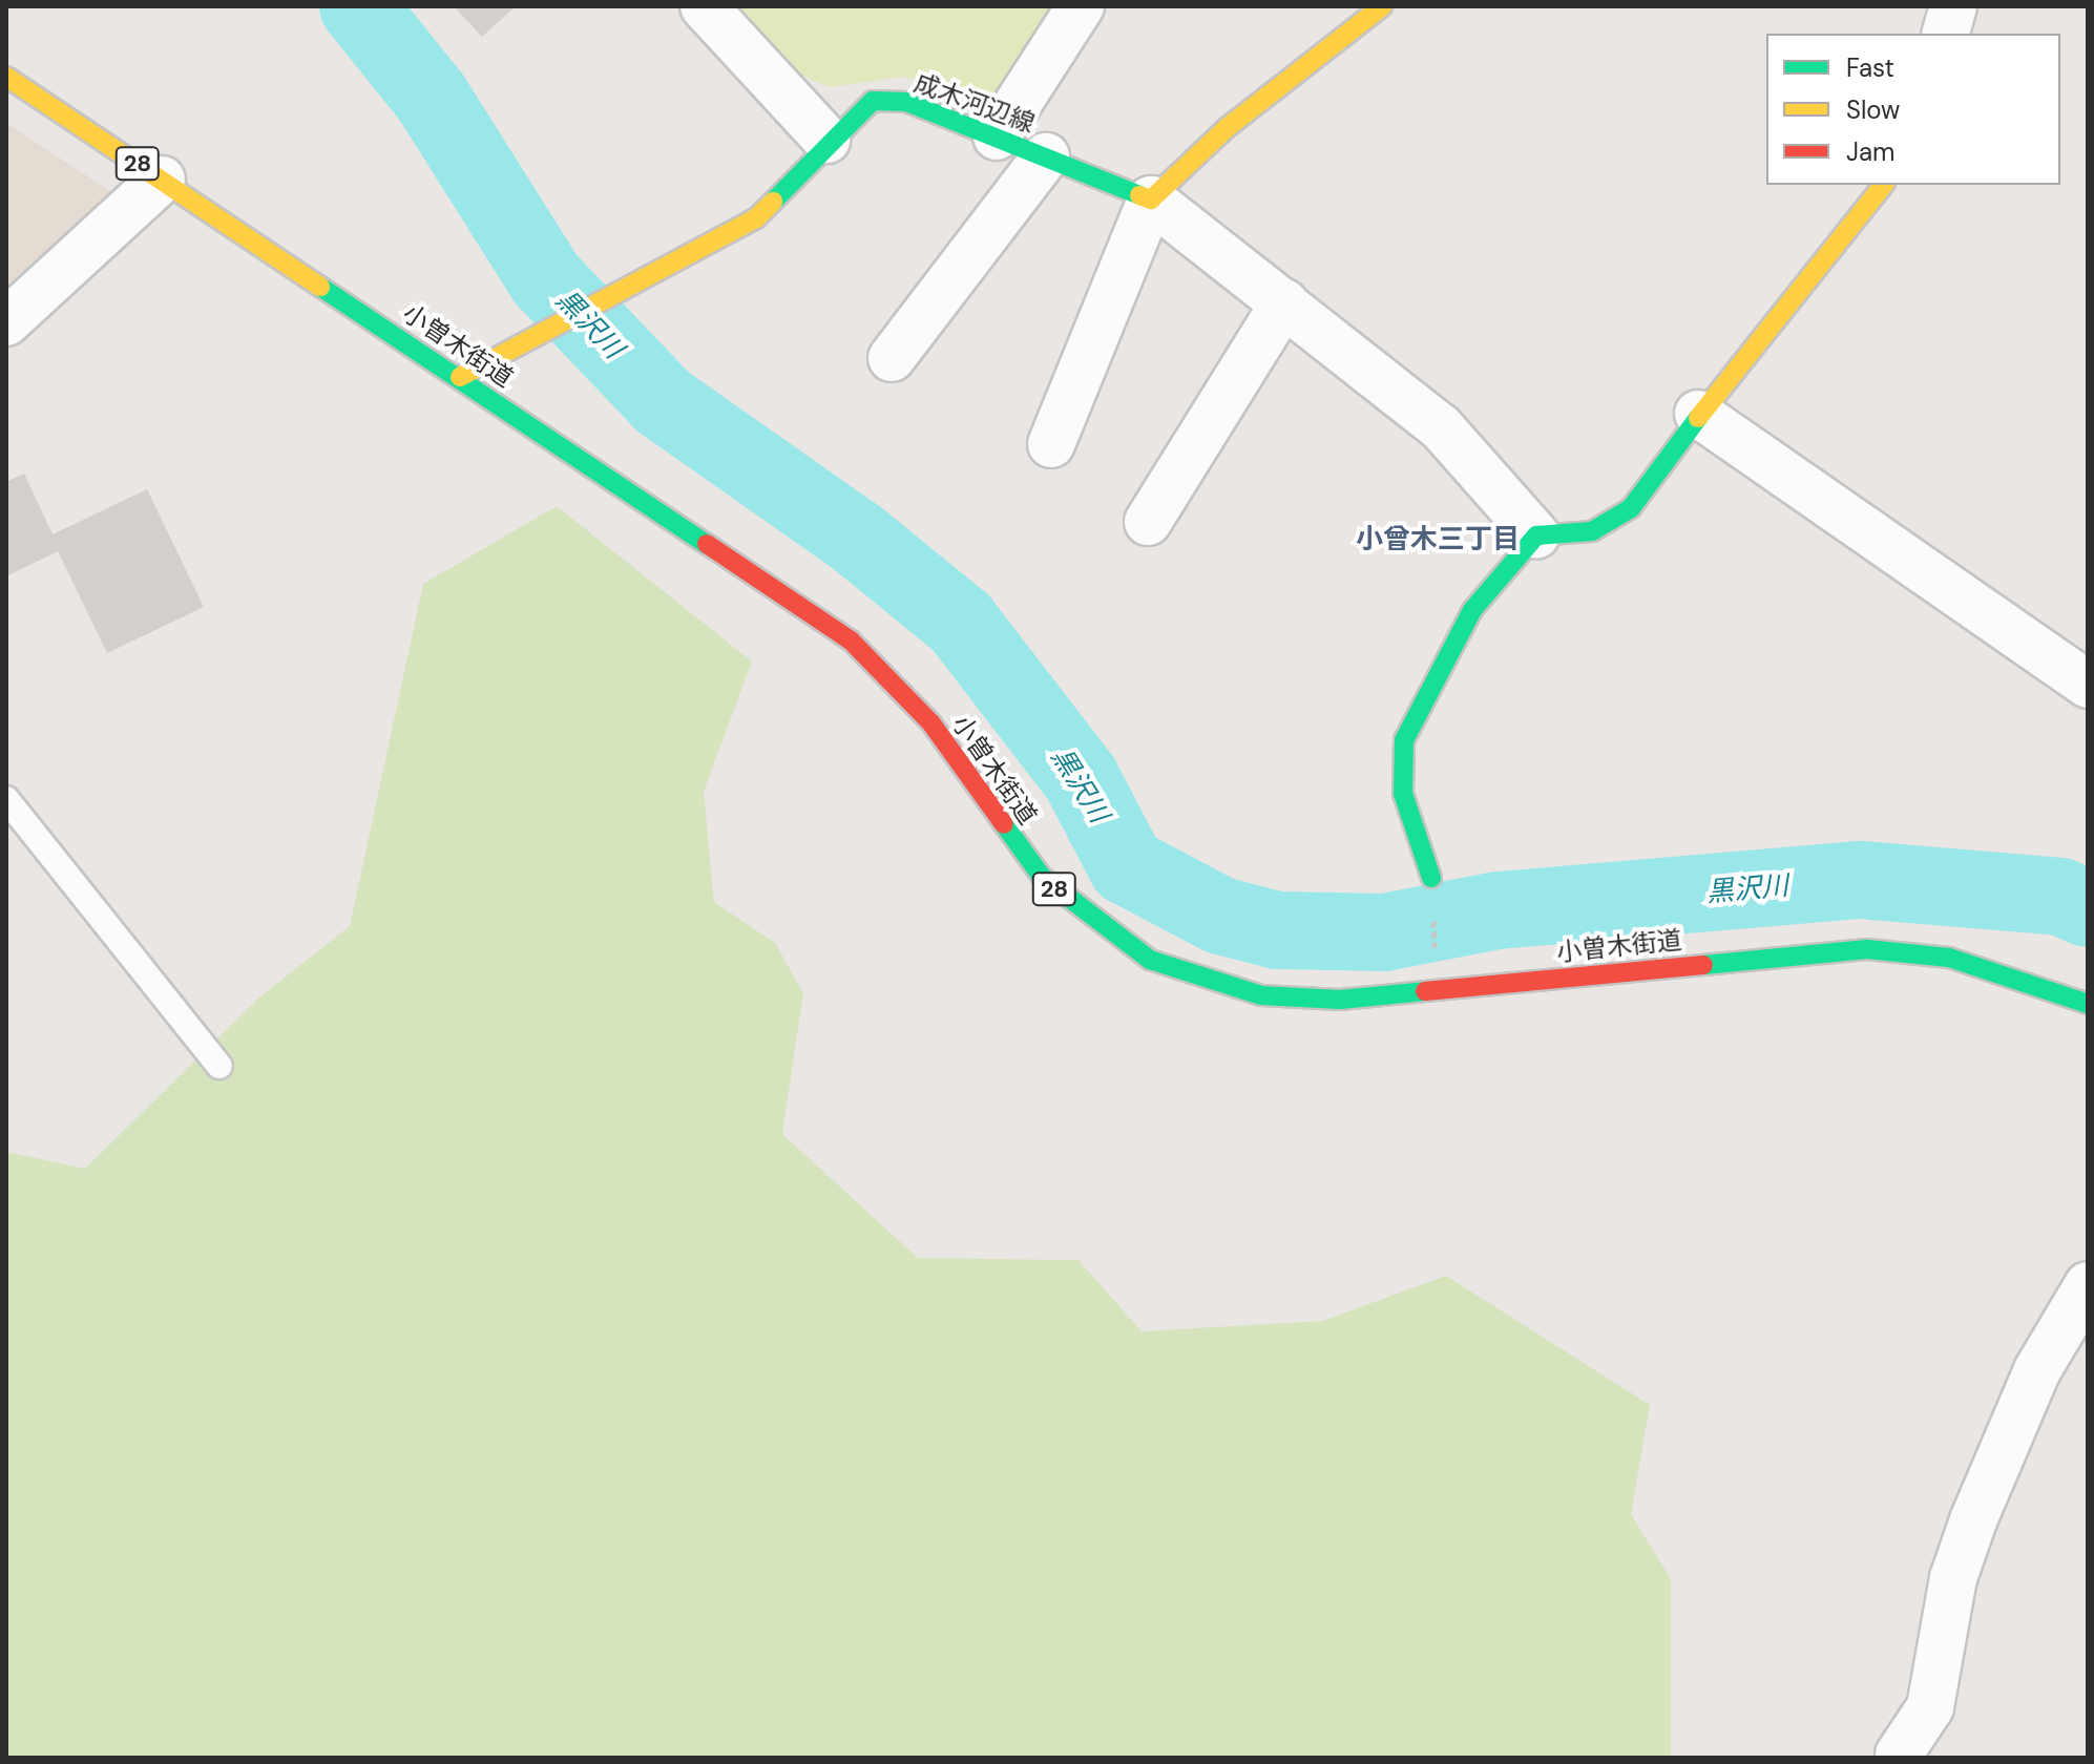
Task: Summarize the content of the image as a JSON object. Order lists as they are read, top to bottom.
{
  "streets": {
    "main road": ["成木河辺線", "28", "小曽木街道"]
  },
  "crossings": [
    ["成木河辺線", "小曽木街道"]
  ],
  "districts": ["小曾木三丁目"],
  "water": ["黒沢川"],
  "legend": ["Fast", "Slow", "Jam"]
}
